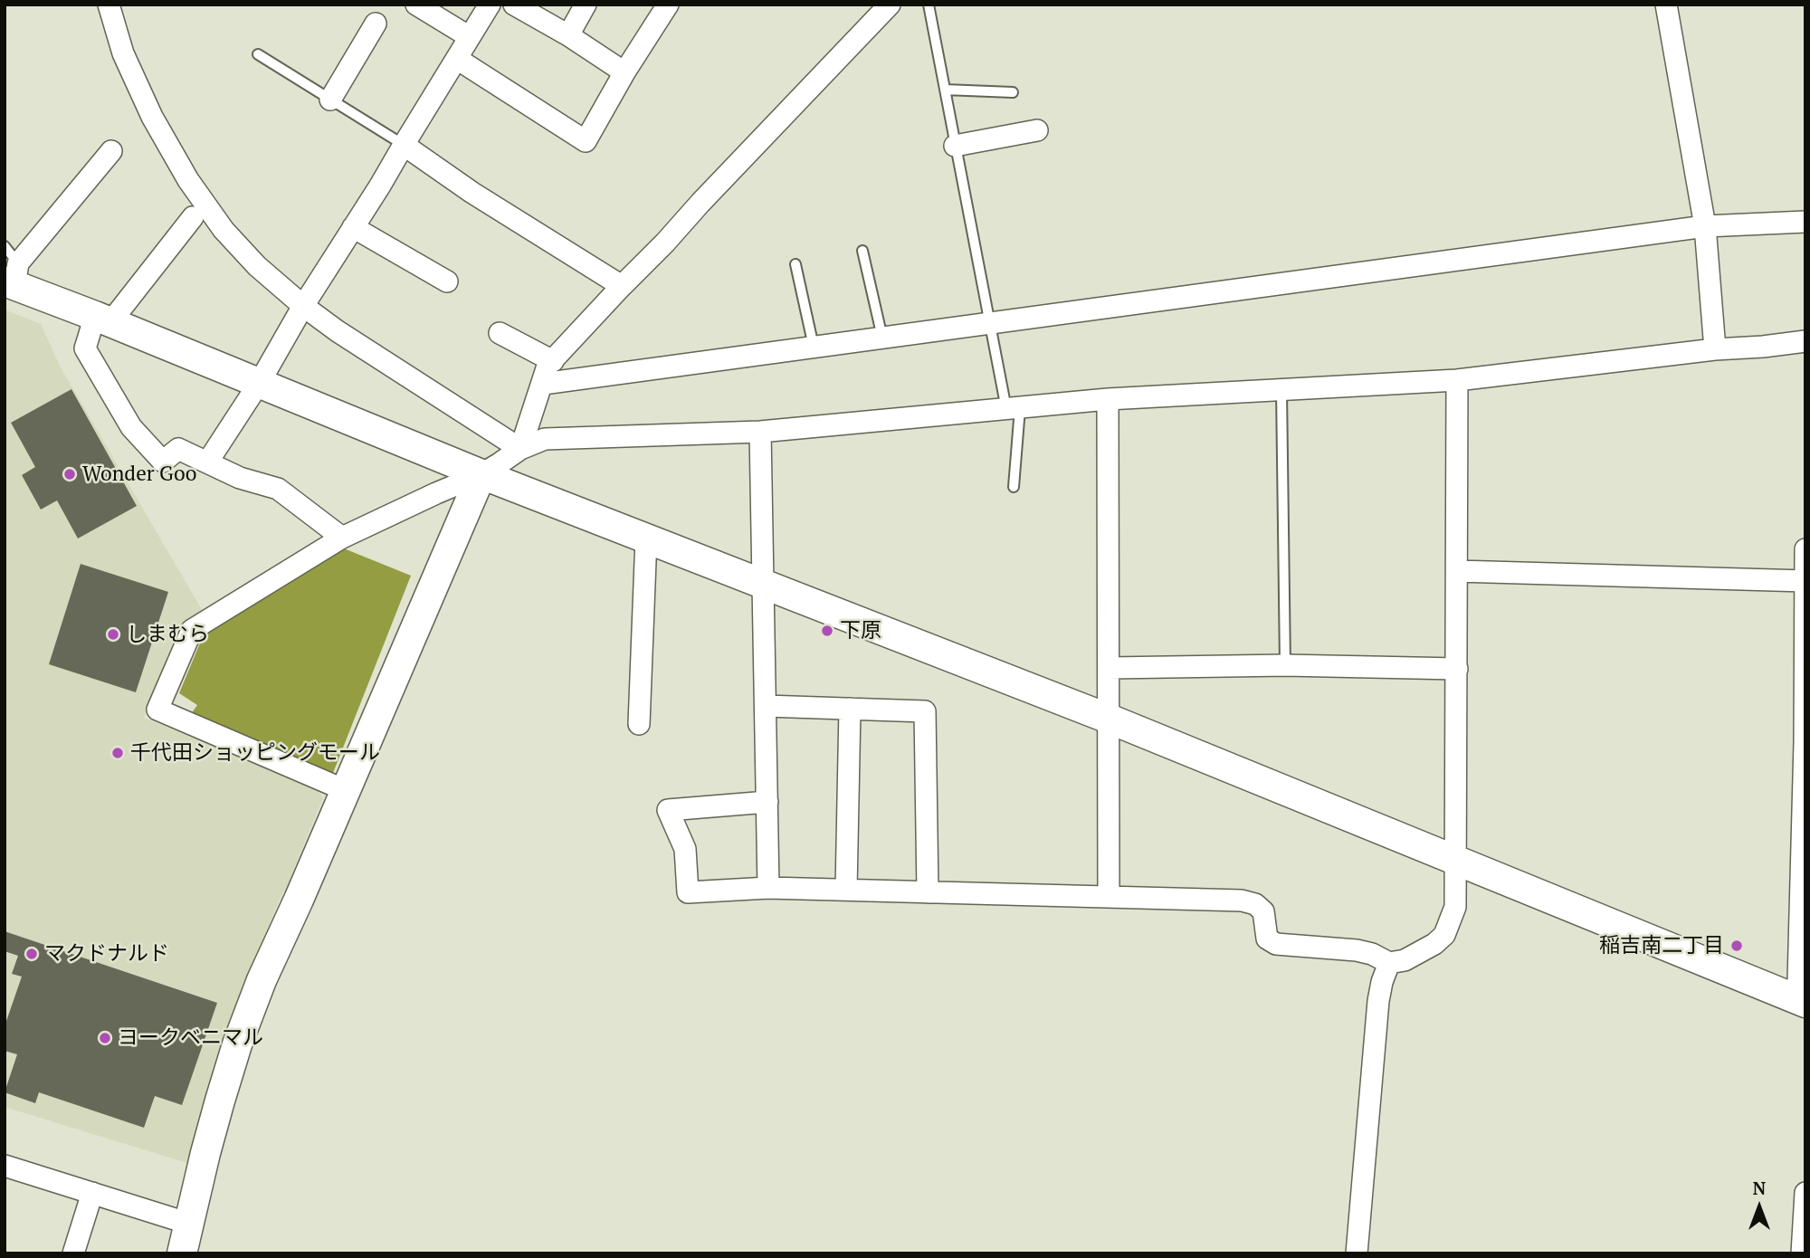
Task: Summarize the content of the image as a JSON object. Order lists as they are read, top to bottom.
{
  "places": [
    "Wonder Goo",
    "下原",
    "しまむら",
    "千代田ショッピングモール",
    "稲吉南二丁目",
    "マクドナルド",
    "ヨークベニマル"
  ],
  "north": "top"
}
